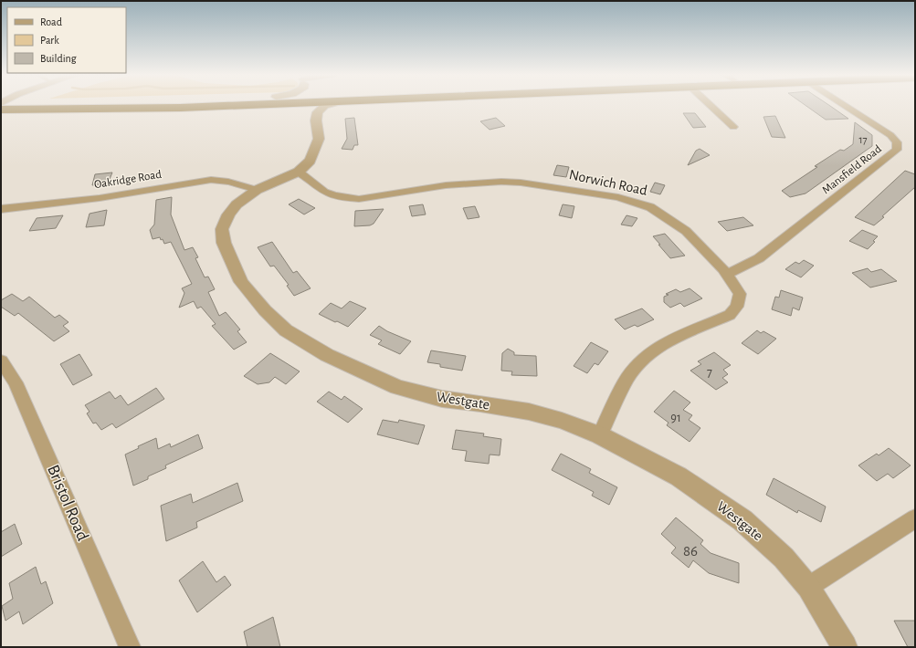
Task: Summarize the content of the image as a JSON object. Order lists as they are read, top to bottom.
{
  "streets": {
    "street": [
      "Mansfield Road",
      "Oakridge Road",
      "Norwich Road",
      "Westgate",
      "Bristol Road"
    ]
  },
  "crossings": [
    ["Mansfield Road", "Norwich Road"],
    ["Oakridge Road", "Westgate"],
    ["Norwich Road", "Westgate"]
  ],
  "house_numbers": [
    "17",
    "7",
    "91",
    "86"
  ],
  "legend": ["Road", "Park", "Building"]
}
